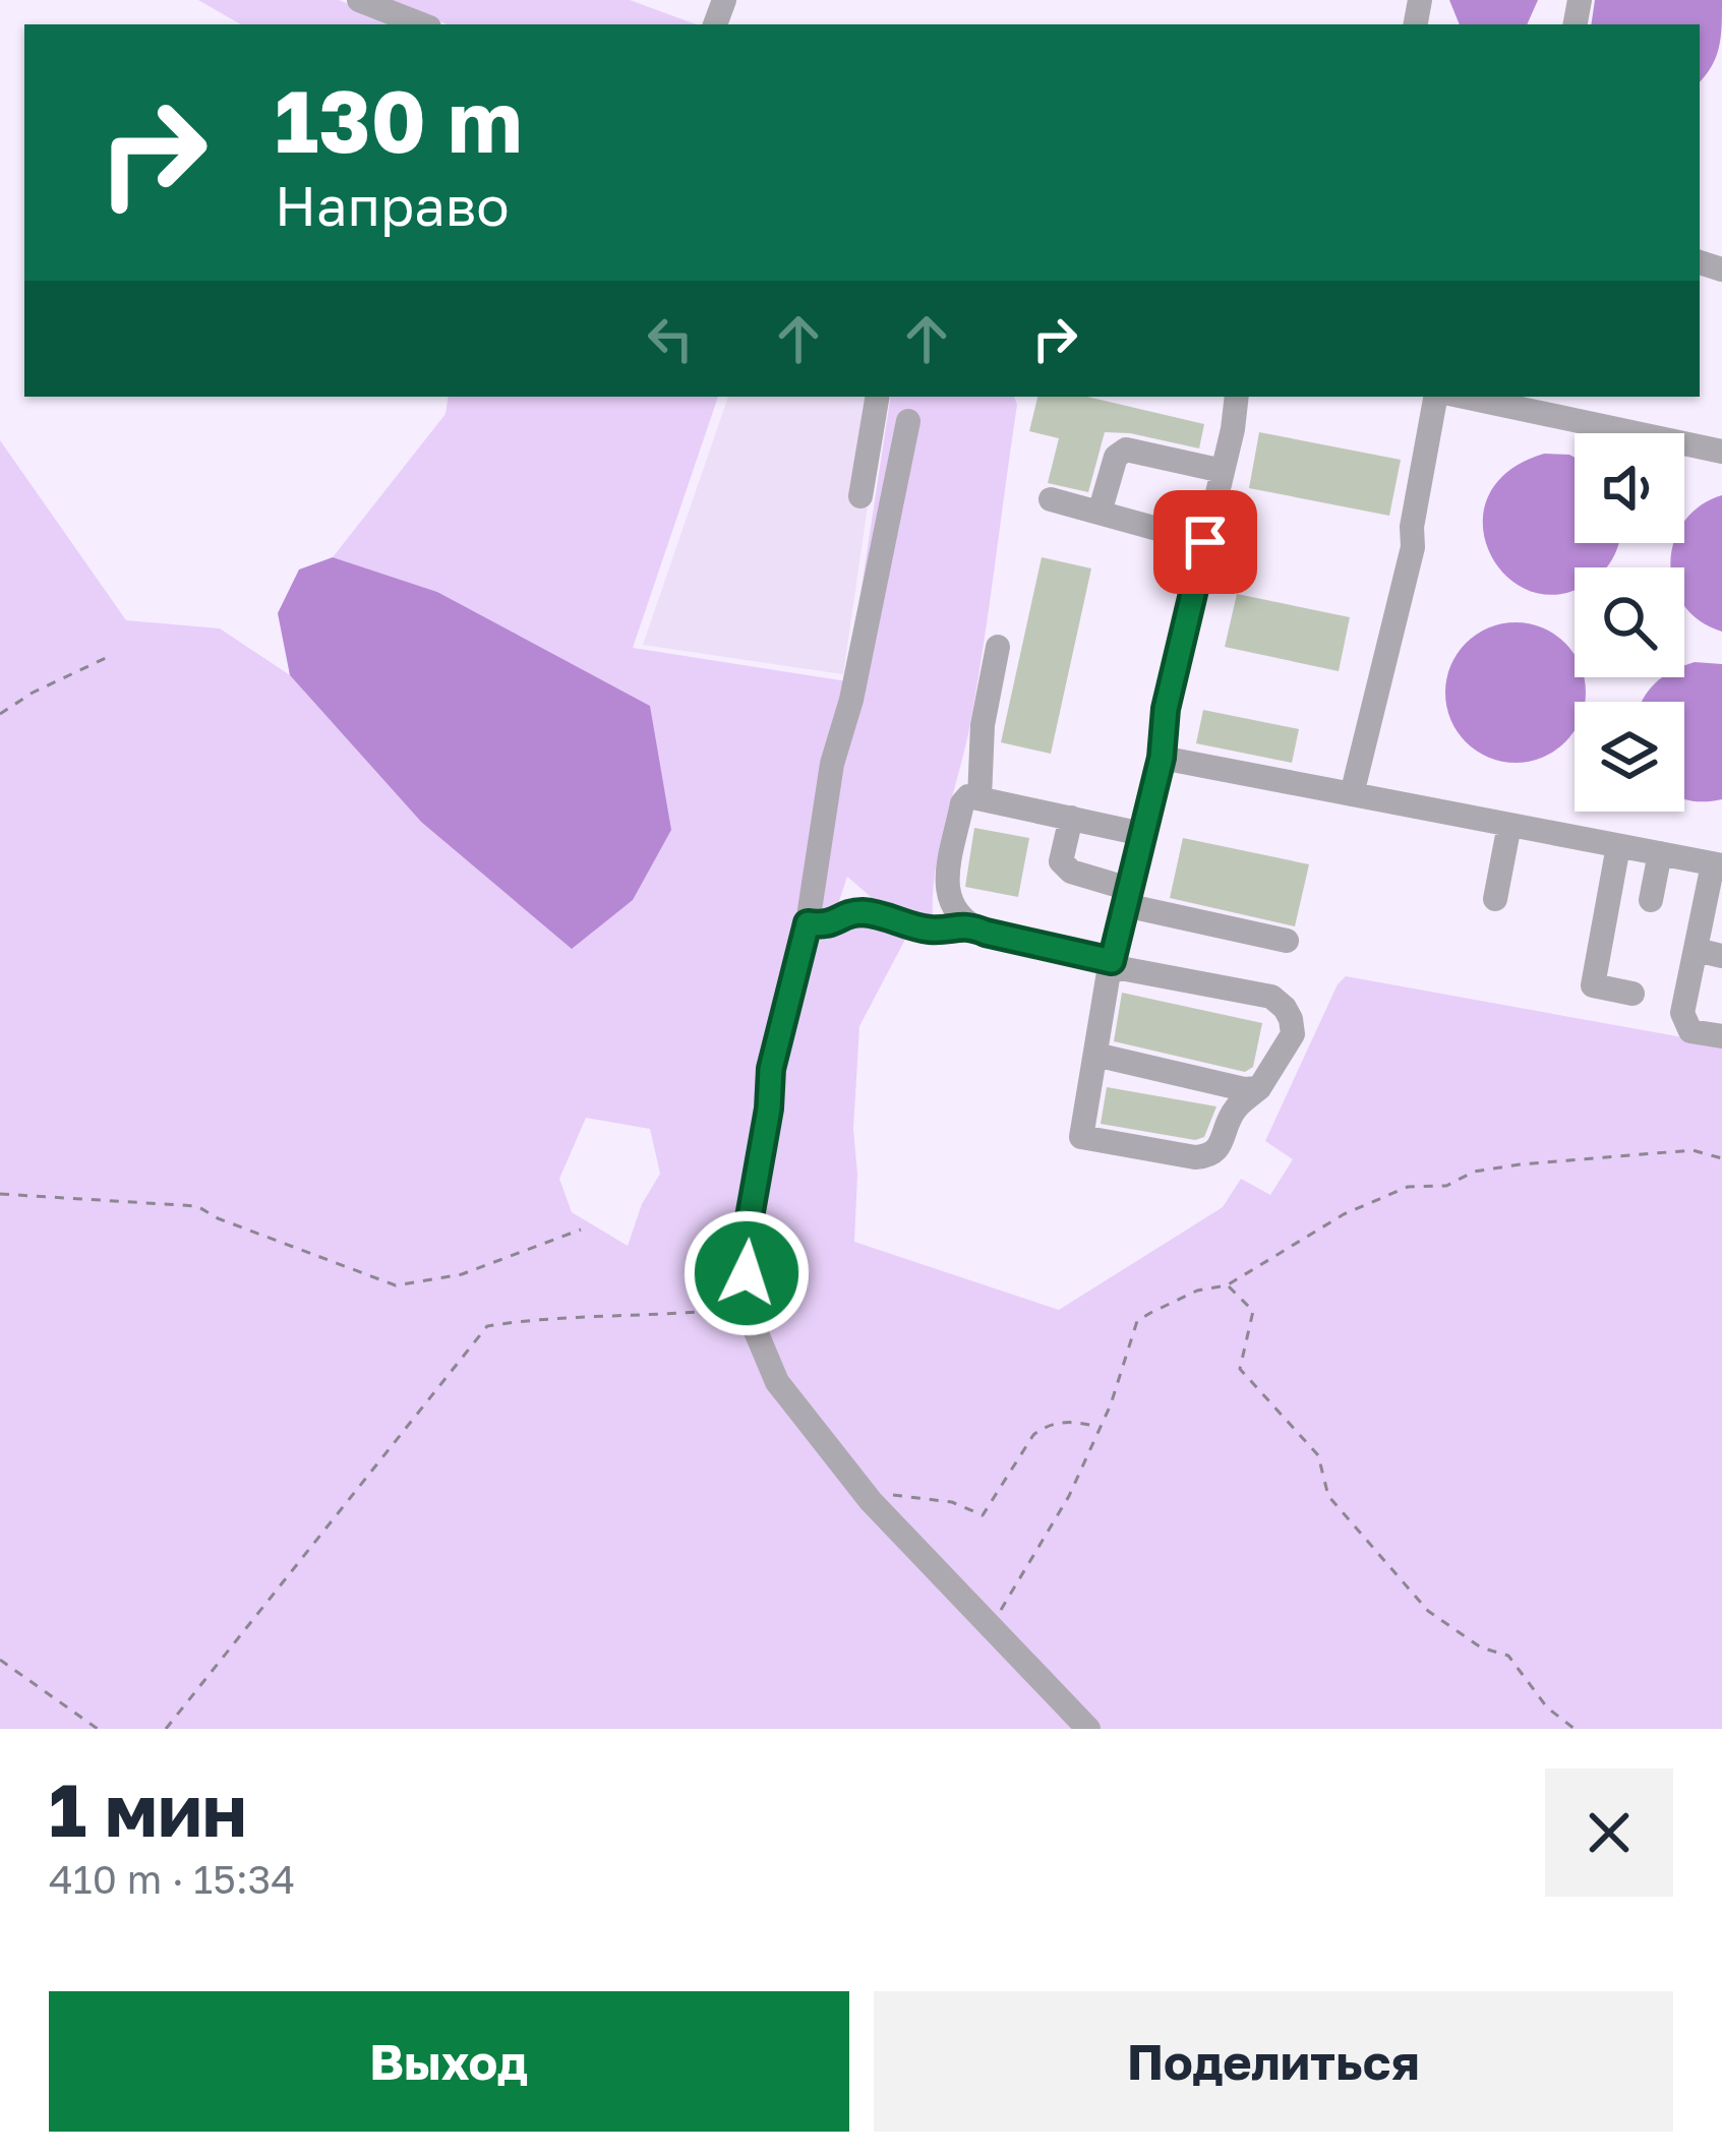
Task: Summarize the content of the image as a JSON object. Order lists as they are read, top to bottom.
{
  "page": {
    "turn": ["130 m", "Направо"],
    "heading": ["1 мин", "410 m · 15:34"],
    "buttons": ["Выход", "Поделиться"]
  }
}
